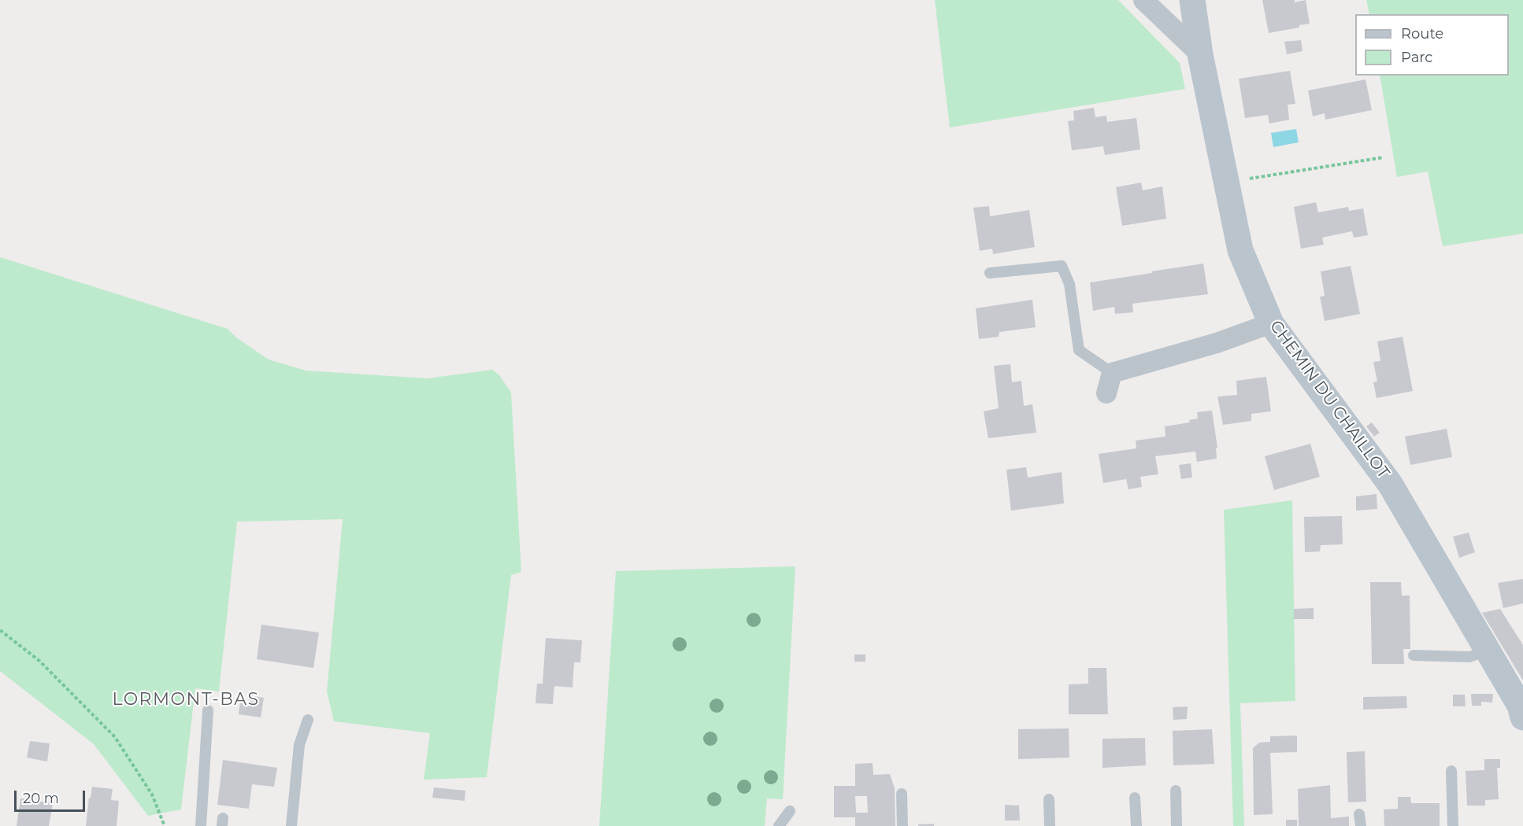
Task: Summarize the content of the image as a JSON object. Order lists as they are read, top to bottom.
{
  "streets": {
    "street": ["CHEMIN DU CHAILLOT"]
  },
  "districts": ["LORMONT-BAS"],
  "legend": ["Route", "Parc"],
  "scale_bar": "20 m"
}
